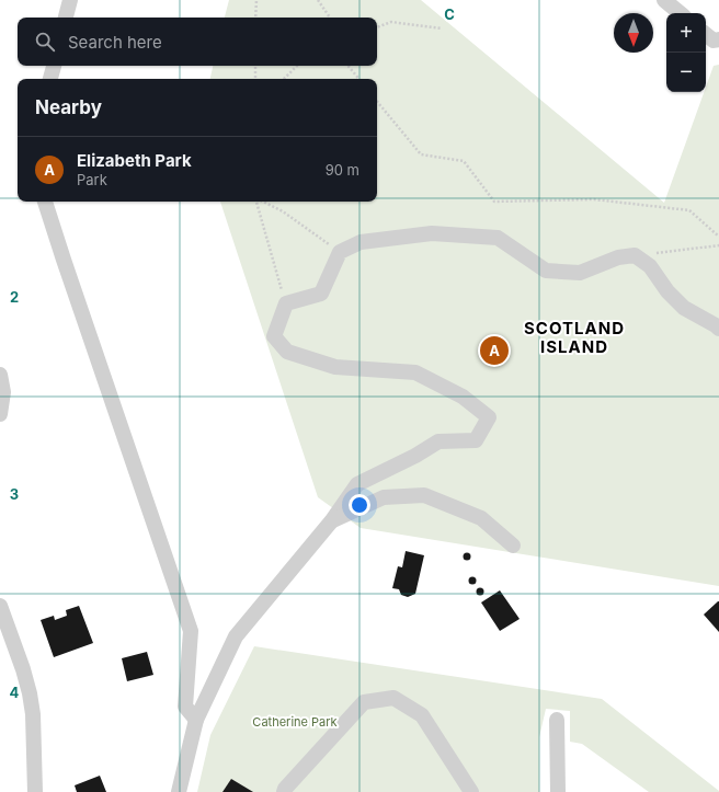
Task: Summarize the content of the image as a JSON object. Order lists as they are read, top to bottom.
{
  "districts": ["SCOTLAND ISLAND"],
  "parks": ["Catherine Park"],
  "north": "bottom",
  "page": {
    "map_buttons": ["+", "−"],
    "search": "Search here",
    "heading": "Nearby",
    "list": [
      {
        "mark": "A",
        "name": "Elizabeth Park",
        "note": "Park",
        "value": "90 m"
      }
    ],
    "pins": "A"
  },
  "grid": {
    "columns": ["C"],
    "rows": ["2", "3", "4"]
  }
}
